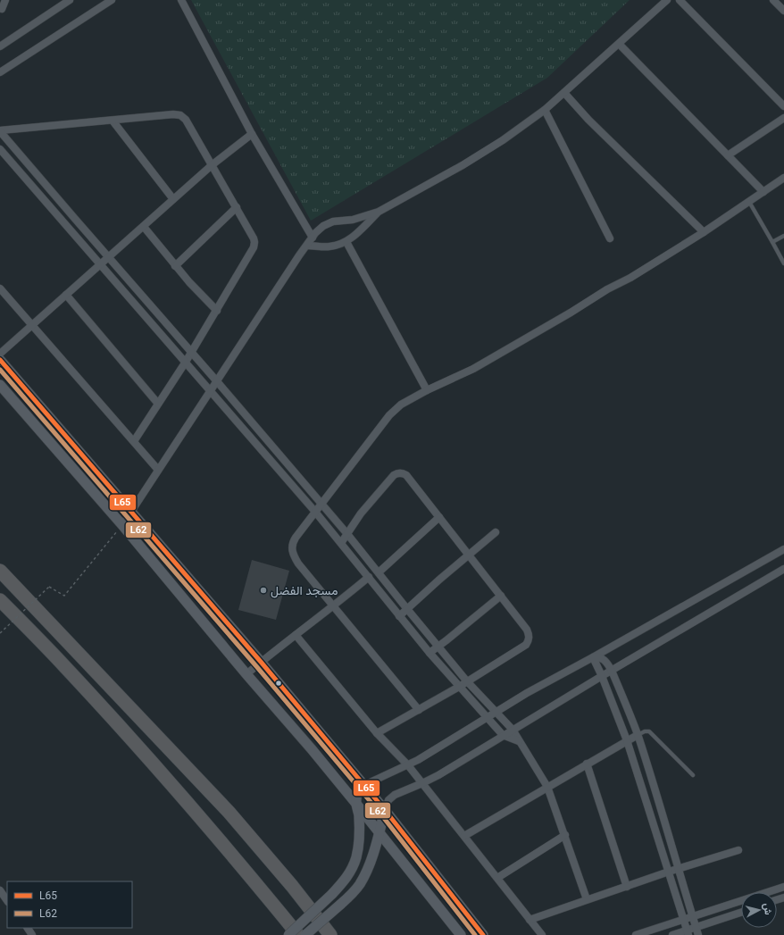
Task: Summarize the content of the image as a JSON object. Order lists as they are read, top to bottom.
{
  "places": ["مسجد الفضل"],
  "lines": ["transit line L65", "transit line L62"],
  "legend": ["L65", "L62"],
  "north": "right"
}
